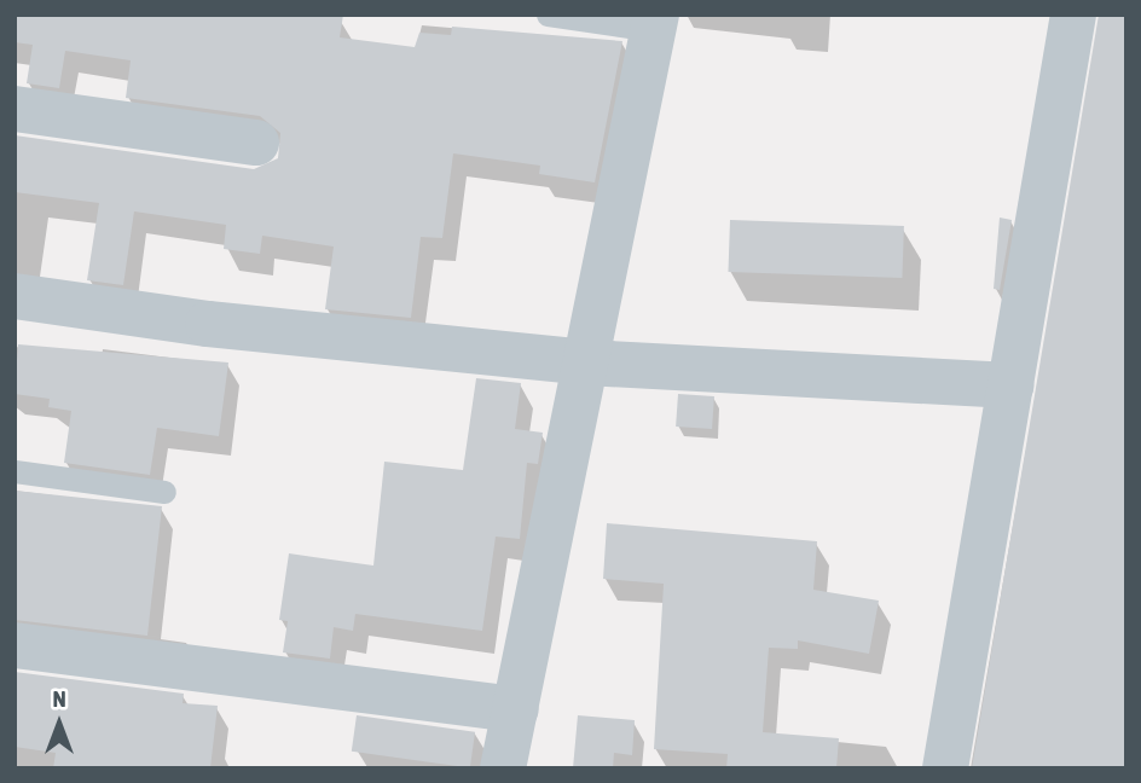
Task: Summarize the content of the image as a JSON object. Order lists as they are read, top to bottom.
{
  "north": "top"
}
